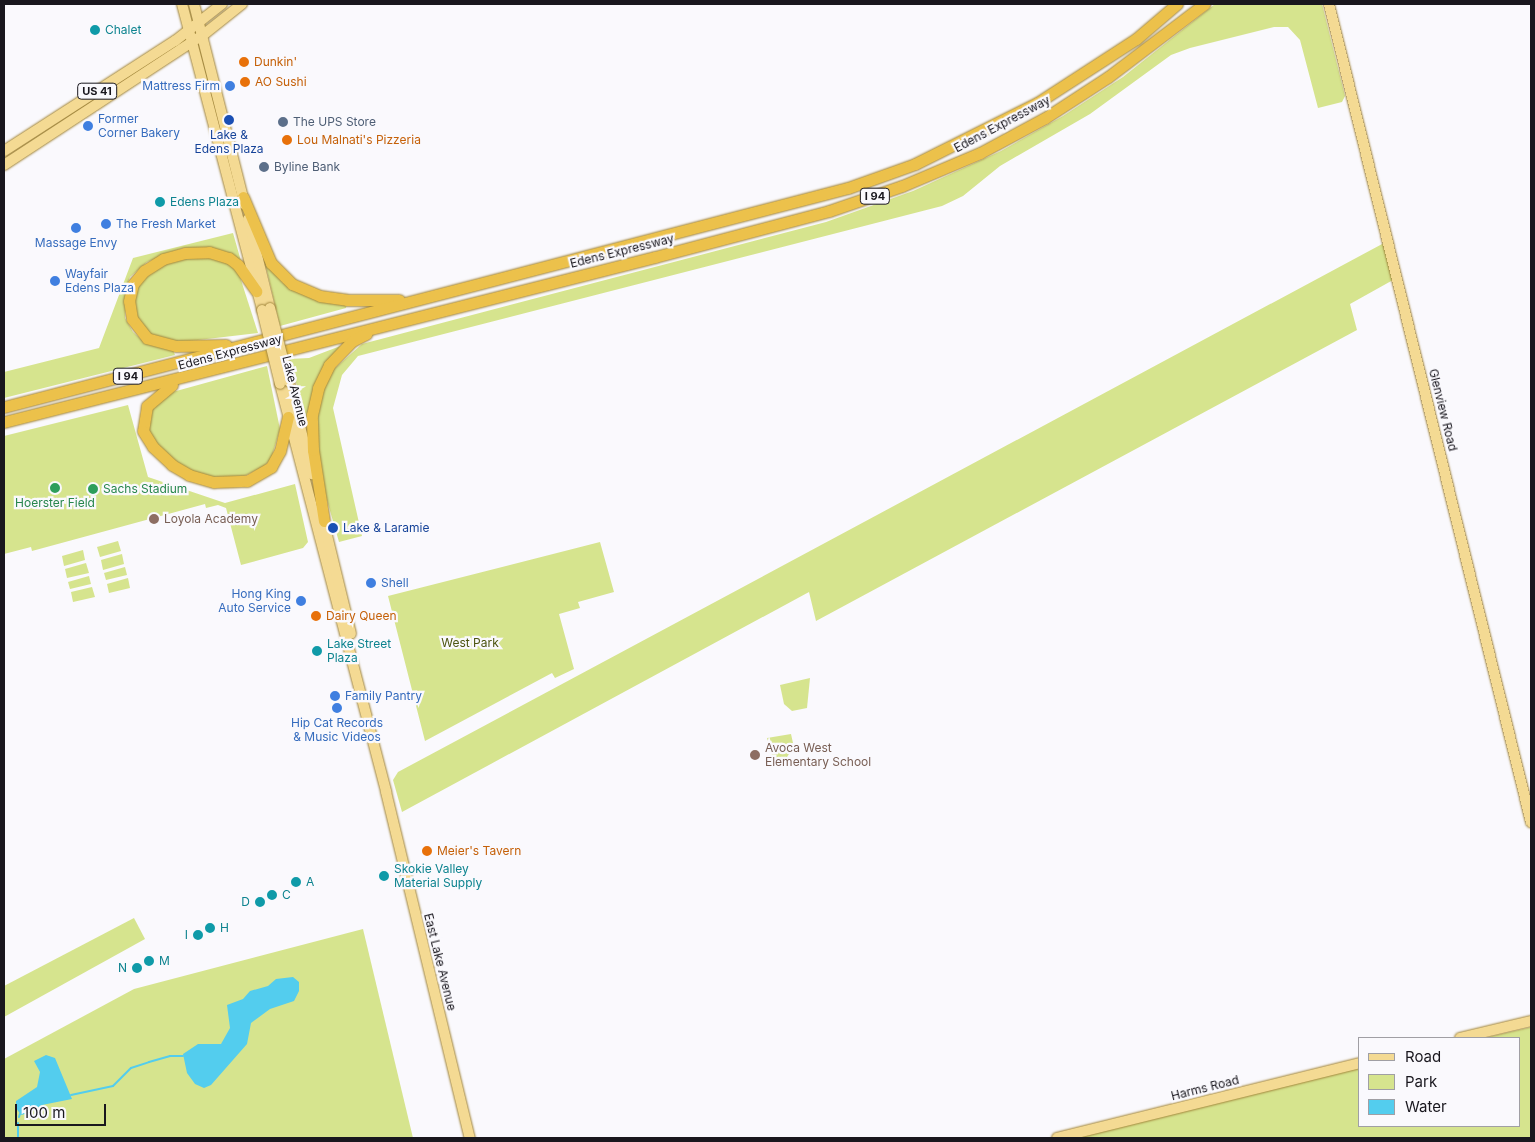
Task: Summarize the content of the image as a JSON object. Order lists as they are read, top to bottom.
{
  "streets": {
    "highway": ["Edens Expressway", "I 94"],
    "main road": [
      "US 41",
      "Lake Avenue",
      "Glenview Road",
      "East Lake Avenue",
      "Harms Road"
    ]
  },
  "crossings": [
    ["US 41", "Lake Avenue"],
    ["Lake Avenue", "East Lake Avenue"]
  ],
  "parks": ["West Park"],
  "places": [
    "Chalet",
    "Dunkin'",
    "AO Sushi",
    "Mattress Firm",
    "Lake & Edens Plaza",
    "The UPS Store",
    "Former Corner Bakery",
    "Lou Malnati's Pizzeria",
    "Byline Bank",
    "Edens Plaza",
    "The Fresh Market",
    "Massage Envy",
    "Wayfair Edens Plaza",
    "Hoerster Field",
    "Sachs Stadium",
    "Loyola Academy",
    "Lake & Laramie",
    "Shell",
    "Hong King Auto Service",
    "Dairy Queen",
    "Lake Street Plaza",
    "Family Pantry",
    "Hip Cat Records & Music Videos",
    "Avoca West Elementary School",
    "Meier's Tavern",
    "Skokie Valley Material Supply",
    "A",
    "C",
    "D",
    "H",
    "I",
    "M",
    "N"
  ],
  "legend": ["Road", "Park", "Water"],
  "scale_bar": "100 m"
}
